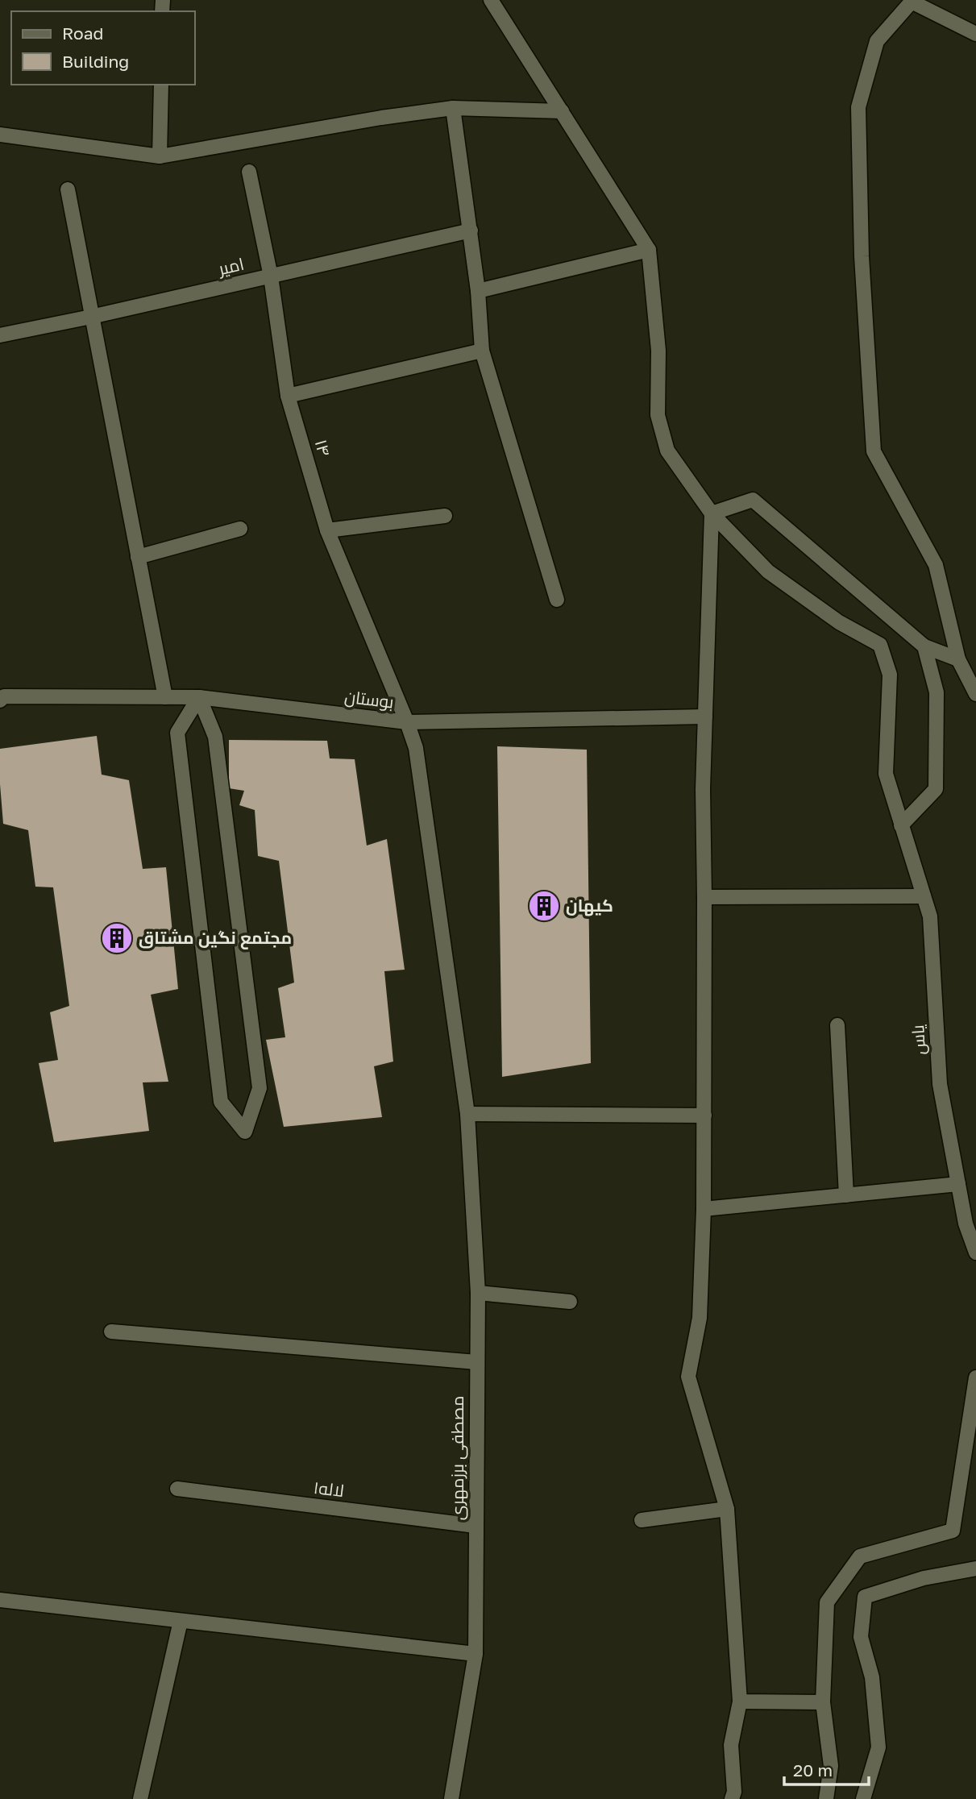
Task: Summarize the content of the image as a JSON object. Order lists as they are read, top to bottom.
{
  "streets": {
    "street": [
      "امیر",
      "۱۴",
      "بوستان",
      "یاس",
      "مصطفی برزمهری",
      "لاله۱"
    ]
  },
  "crossings": [
    ["امیر", "۱۴"],
    ["۱۴", "بوستان"],
    ["بوستان", "مصطفی برزمهری"],
    ["مصطفی برزمهری", "لاله۱"]
  ],
  "places": {
    "building": ["کیهان", "مجتمع نگین مشتاق"]
  },
  "legend": ["Road", "Building"],
  "scale_bar": "20 m"
}
